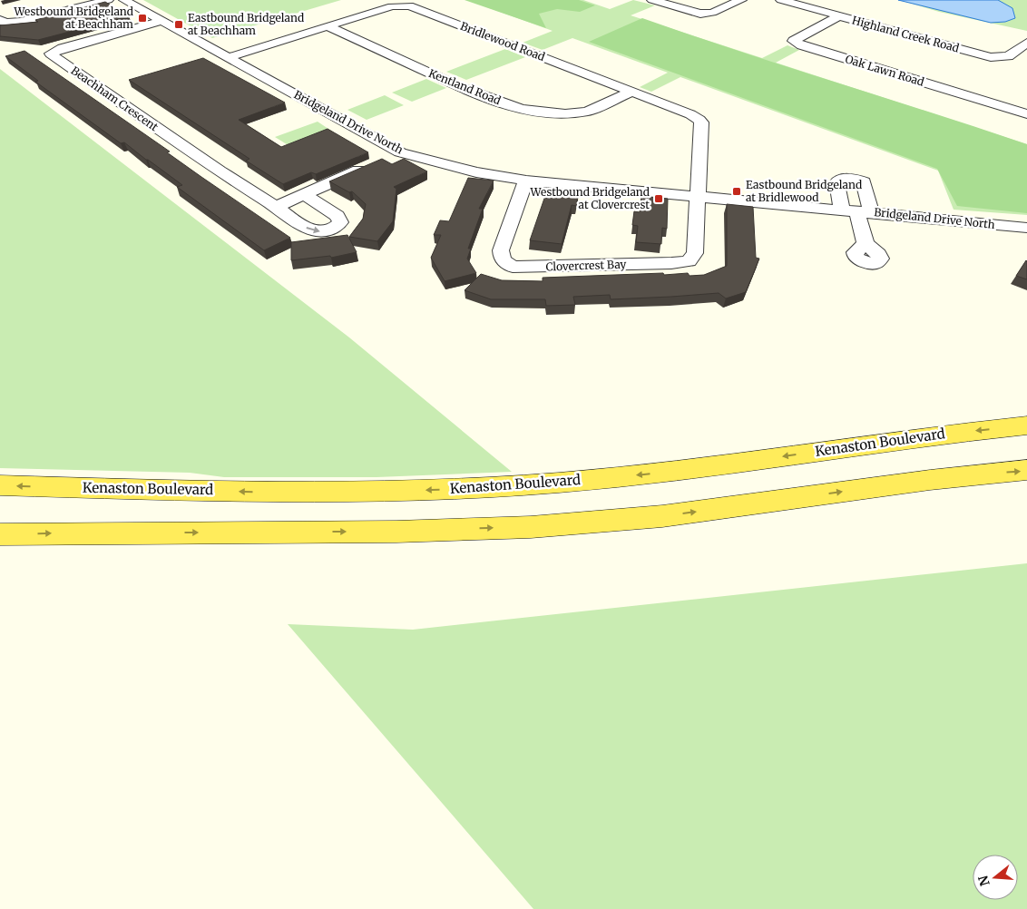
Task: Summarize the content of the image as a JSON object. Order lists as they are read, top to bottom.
{
  "streets": {
    "main road": ["Kenaston Boulevard"],
    "street": [
      "Highland Creek Road",
      "Bridlewood Road",
      "Oak Lawn Road",
      "Kentland Road",
      "Beachham Crescent",
      "Bridgeland Drive North",
      "Clovercrest Bay"
    ]
  },
  "crossings": [
    ["Highland Creek Road", "Oak Lawn Road"],
    ["Bridlewood Road", "Kentland Road"],
    ["Bridlewood Road", "Bridgeland Drive North"],
    ["Bridlewood Road", "Clovercrest Bay"],
    ["Beachham Crescent", "Bridgeland Drive North"],
    ["Bridgeland Drive North", "Clovercrest Bay"]
  ],
  "places": {
    "transit": [
      "Westbound Bridgeland at Beachham",
      "Eastbound Bridgeland at Beachham",
      "Eastbound Bridgeland at Bridlewood",
      "Westbound Bridgeland at Clovercrest"
    ]
  },
  "north": "left"
}
